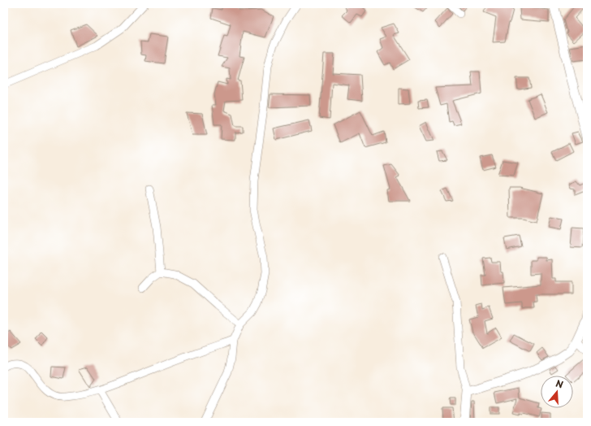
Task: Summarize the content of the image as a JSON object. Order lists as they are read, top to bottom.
{
  "north": "top"
}
